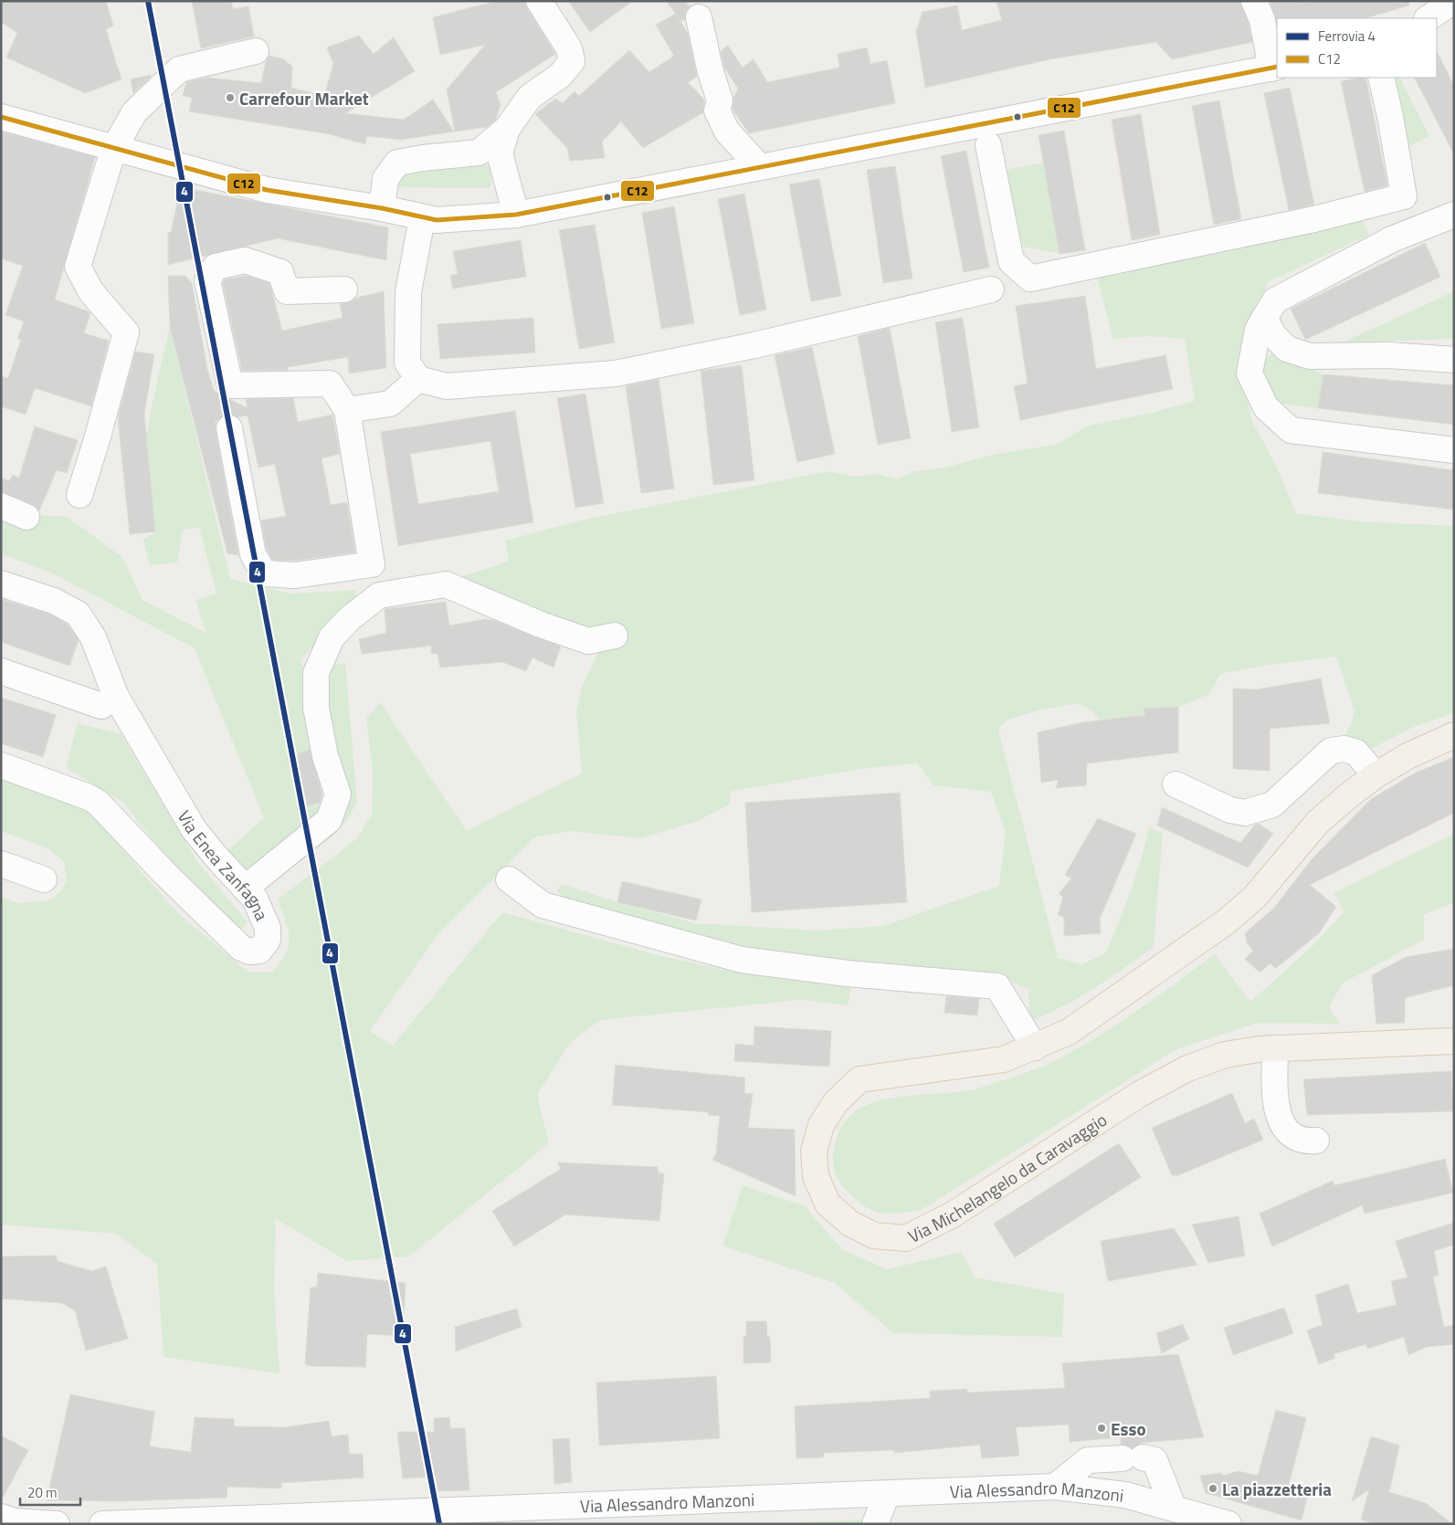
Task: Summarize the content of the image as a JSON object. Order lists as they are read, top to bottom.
{
  "streets": {
    "main road": ["Via Michelangelo da Caravaggio"],
    "street": ["Via Enea Zanfagna", "Via Alessandro Manzoni"]
  },
  "places": ["Carrefour Market", "Esso", "La piazzetteria"],
  "lines": ["rail line 4", "transit line C12"],
  "legend": ["Ferrovia 4", "C12"],
  "scale_bar": "20 m"
}
